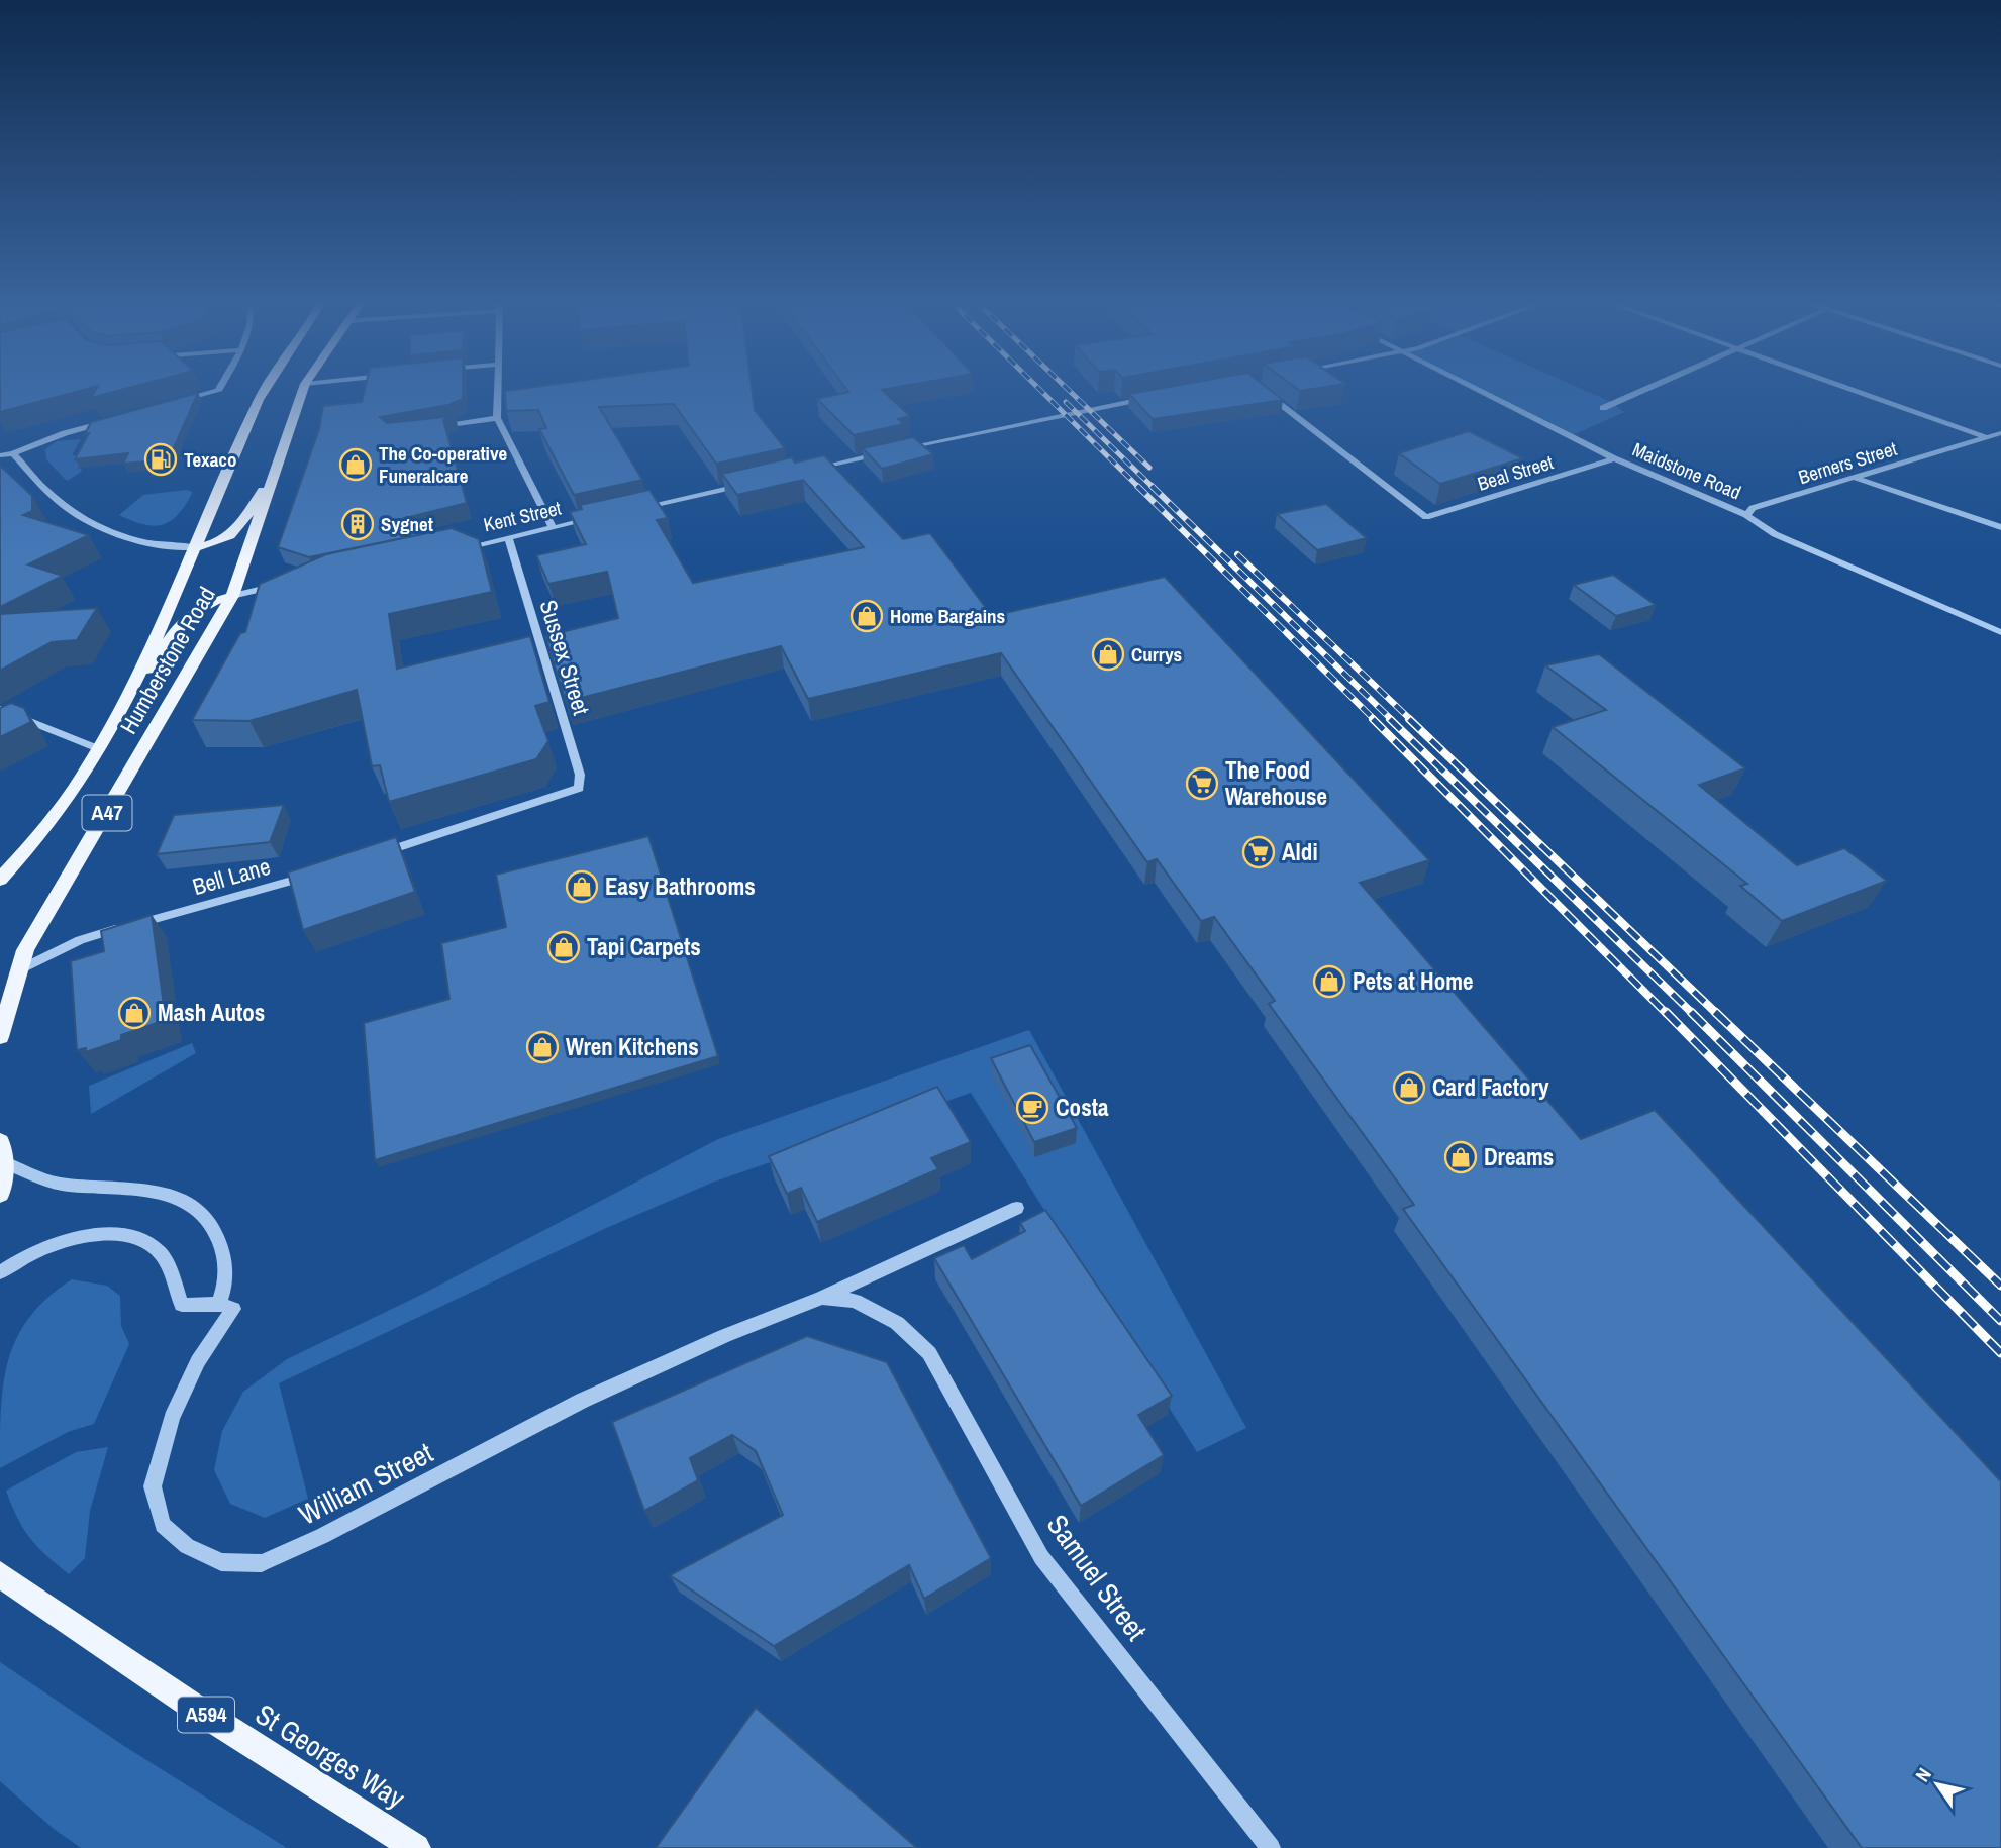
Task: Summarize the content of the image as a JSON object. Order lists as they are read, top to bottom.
{
  "streets": {
    "main road": [
      "Humberstone Road",
      "A47",
      "A594",
      "St Georges Way"
    ],
    "street": [
      "Berners Street",
      "Maidstone Road",
      "Beal Street",
      "Kent Street",
      "Sussex Street",
      "Bell Lane",
      "William Street",
      "Samuel Street"
    ]
  },
  "crossings": [
    ["Berners Street", "Maidstone Road"],
    ["Maidstone Road", "Beal Street"],
    ["Kent Street", "Sussex Street"],
    ["Humberstone Road", "A47"],
    ["Humberstone Road", "Bell Lane"],
    ["William Street", "Samuel Street"]
  ],
  "places": {
    "fuel station": ["Texaco"],
    "shop": [
      "The Co-operative Funeralcare",
      "Home Bargains",
      "Currys",
      "Easy Bathrooms",
      "Tapi Carpets",
      "Pets at Home",
      "Mash Autos",
      "Wren Kitchens",
      "Card Factory",
      "Dreams"
    ],
    "building": ["Sygnet"],
    "supermarket": ["The Food Warehouse", "Aldi"],
    "cafe": ["Costa"]
  },
  "north": "top left"
}
